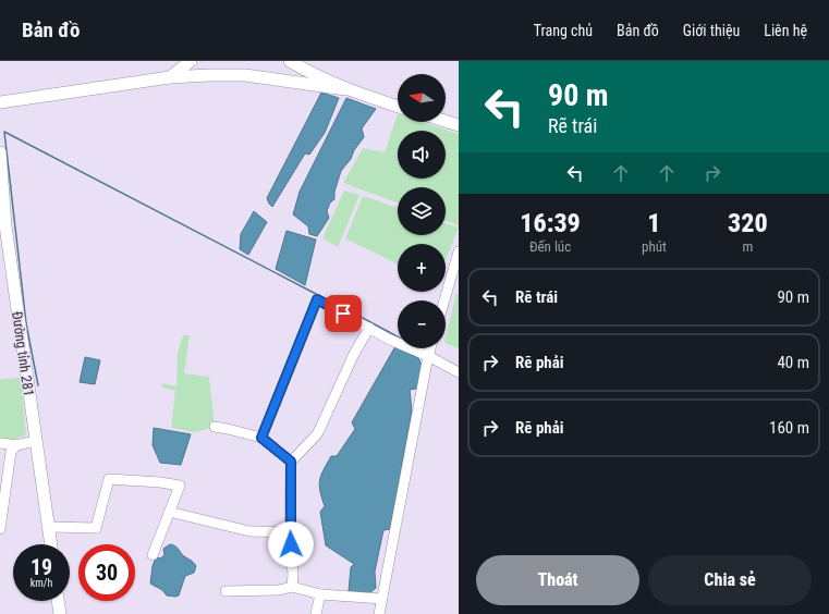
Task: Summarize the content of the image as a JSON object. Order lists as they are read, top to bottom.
{
  "streets": {
    "main road": ["Đường tỉnh 281"]
  },
  "north": "left",
  "page": {
    "header": "Bản đồ",
    "nav": [
      "Trang chủ",
      "Bản đồ",
      "Giới thiệu",
      "Liên hệ"
    ],
    "turn": ["90 m", "Rẽ trái"],
    "map_buttons": ["+", "−"],
    "eta": [
      "16:39",
      "Đến lúc",
      "1",
      "phút",
      "320",
      "m"
    ],
    "list": [
      {
        "name": "Rẽ trái",
        "value": "90 m"
      },
      {
        "name": "Rẽ phải",
        "value": "40 m"
      },
      {
        "name": "Rẽ phải",
        "value": "160 m"
      }
    ],
    "speed": "19 km/h",
    "limit": "30",
    "buttons": ["Thoát", "Chia sẻ"]
  }
}
